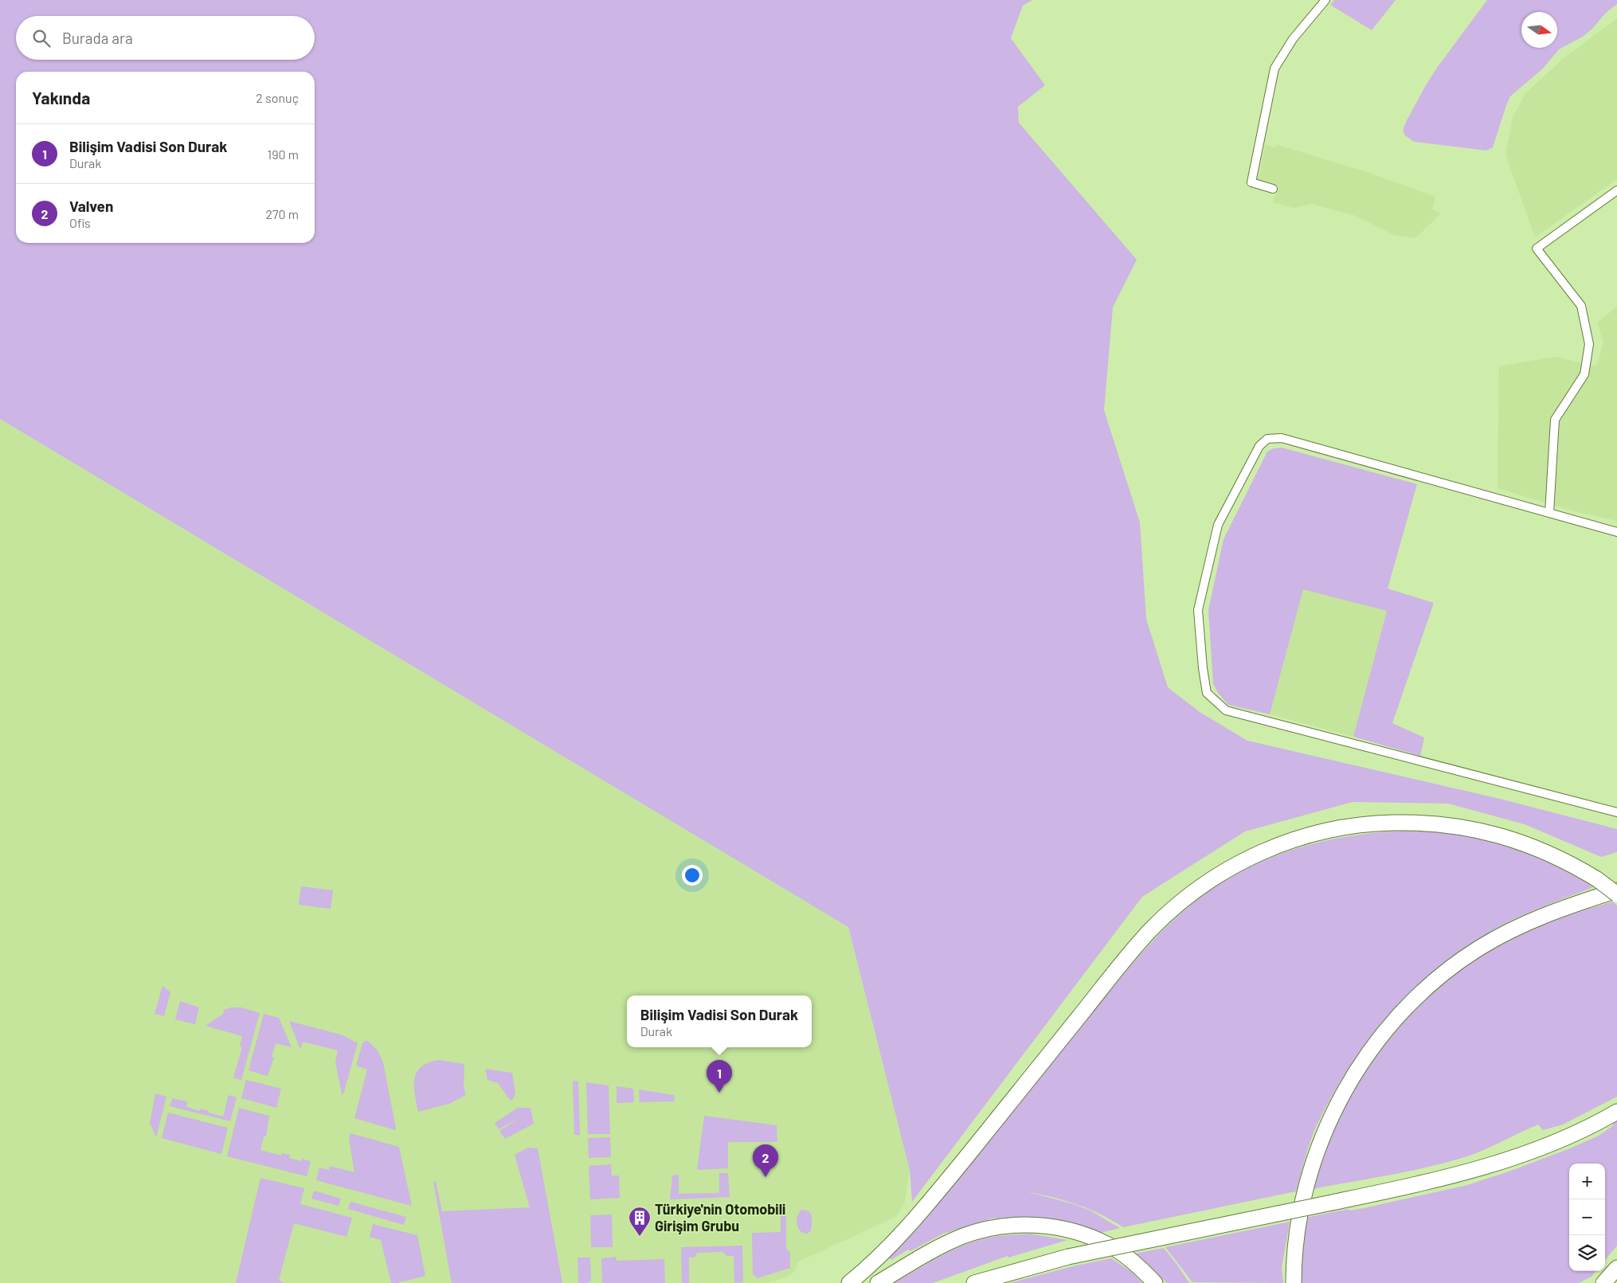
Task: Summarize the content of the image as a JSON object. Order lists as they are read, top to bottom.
{
  "places": {
    "building": ["Türkiye'nin Otomobili Girişim Grubu"]
  },
  "north": "right",
  "page": {
    "search": "Burada ara",
    "heading": ["Yakında", "2 sonuç"],
    "list": [
      {
        "mark": "1",
        "name": "Bilişim Vadisi Son Durak",
        "note": "Durak",
        "value": "190 m"
      },
      {
        "mark": "2",
        "name": "Valven",
        "note": "Ofis",
        "value": "270 m"
      }
    ],
    "popup": ["Bilişim Vadisi Son Durak", "Durak"],
    "pins": ["1", "2"],
    "map_buttons": ["+", "−"]
  }
}
